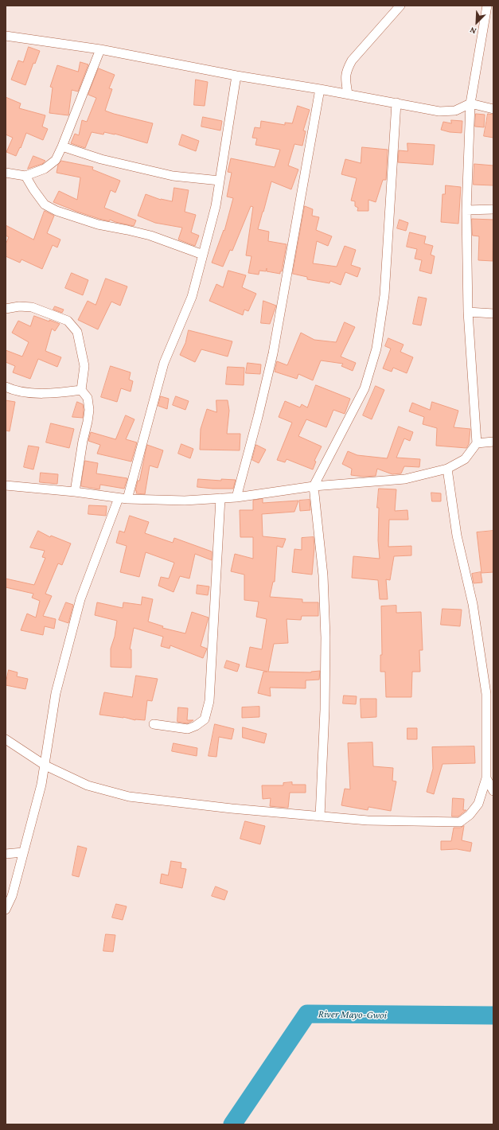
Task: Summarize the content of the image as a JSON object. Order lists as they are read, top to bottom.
{
  "water": ["River Mayo-Gwoi"],
  "north": "bottom left"
}
